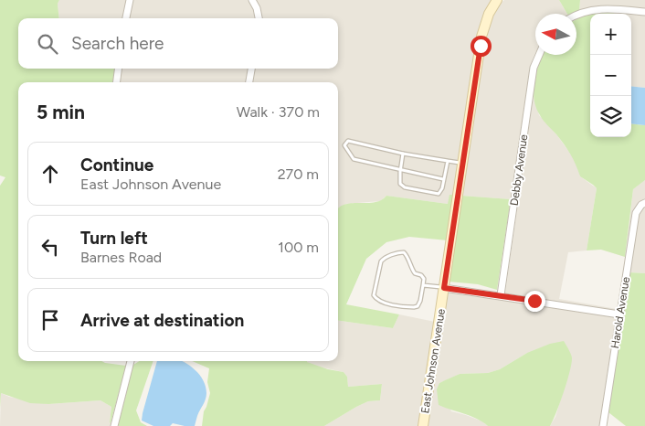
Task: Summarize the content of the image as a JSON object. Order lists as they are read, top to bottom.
{
  "streets": {
    "main road": ["East Johnson Avenue"],
    "street": ["Debby Avenue", "Harold Avenue"]
  },
  "north": "left",
  "page": {
    "map_buttons": ["+", "−"],
    "search": "Search here",
    "heading": ["5 min", "Walk · 370 m"],
    "list": [
      ["Continue", "East Johnson Avenue", "270 m"],
      ["Turn left", "Barnes Road", "100 m"],
      "Arrive at destination"
    ]
  }
}
